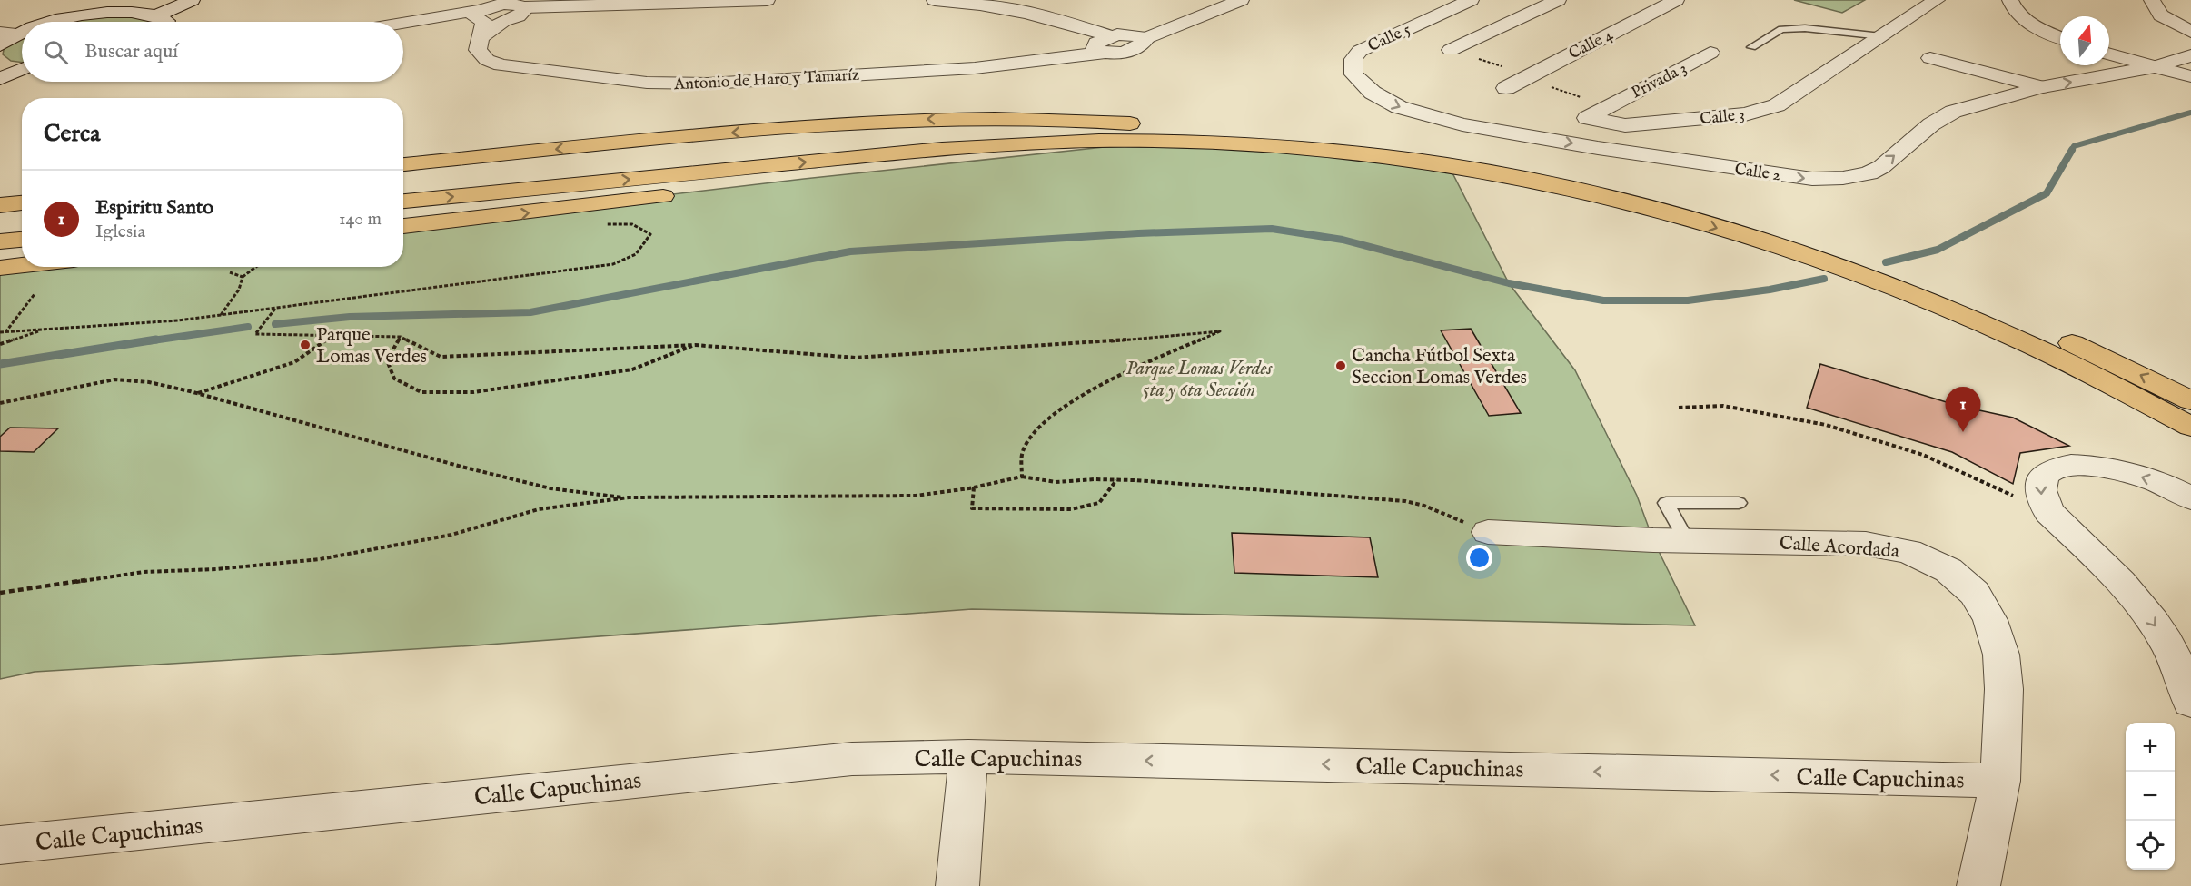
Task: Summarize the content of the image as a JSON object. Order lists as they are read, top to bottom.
{
  "streets": {
    "street": [
      "Calle 5",
      "Calle 4",
      "Antonio de Haro y Tamaríz",
      "Privada 3",
      "Calle 3",
      "Calle 2",
      "Calle Acordada",
      "Calle Capuchinas"
    ]
  },
  "crossings": [
    ["Calle 5", "Calle 2"],
    ["Privada 3", "Calle 3"],
    ["Calle Acordada", "Calle Capuchinas"]
  ],
  "one_way": ["Calle Capuchinas"],
  "parks": ["Parque Lomas Verdes 5ta y 6ta Sección"],
  "places": ["Parque Lomas Verdes", "Cancha Fútbol Sexta Seccion Lomas Verdes"],
  "north": "top",
  "page": {
    "search": "Buscar aquí",
    "heading": "Cerca",
    "list": [
      {
        "mark": "1",
        "name": "Espiritu Santo",
        "note": "Iglesia",
        "value": "140 m"
      }
    ],
    "pins": "1",
    "map_buttons": ["+", "−"]
  }
}
